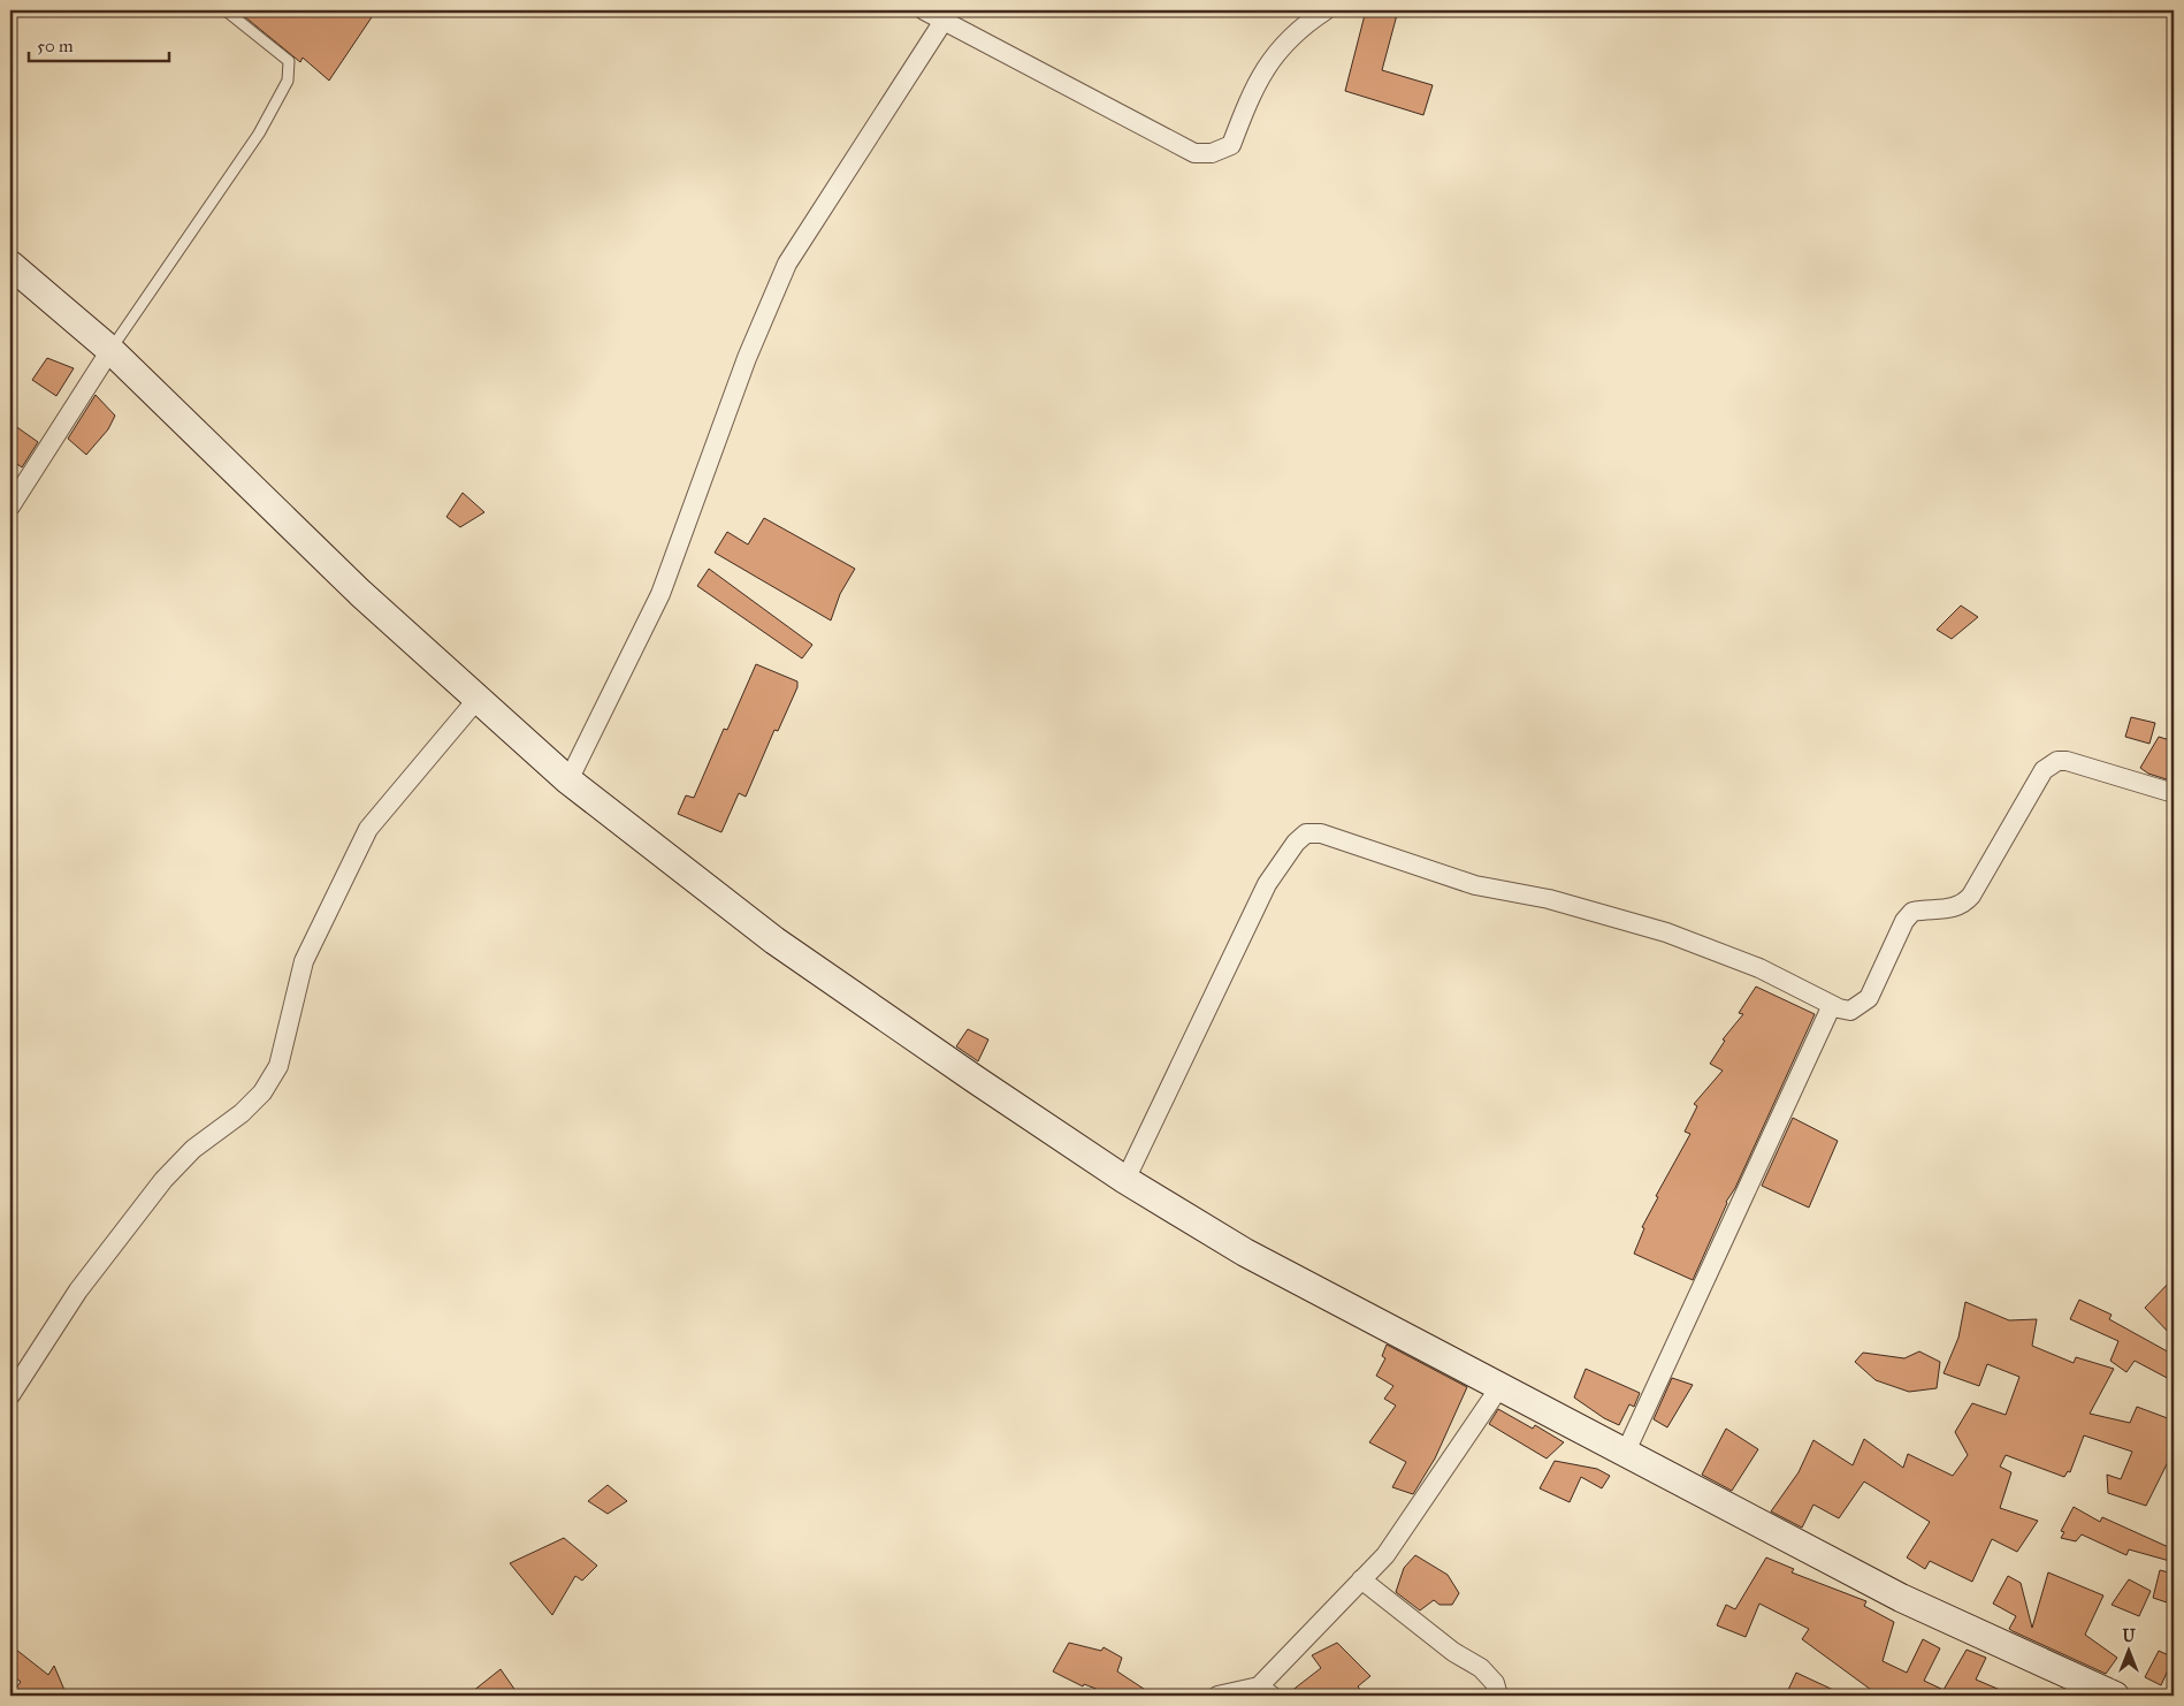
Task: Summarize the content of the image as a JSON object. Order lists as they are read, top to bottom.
{
  "scale_bar": "50 m",
  "north": "top"
}
